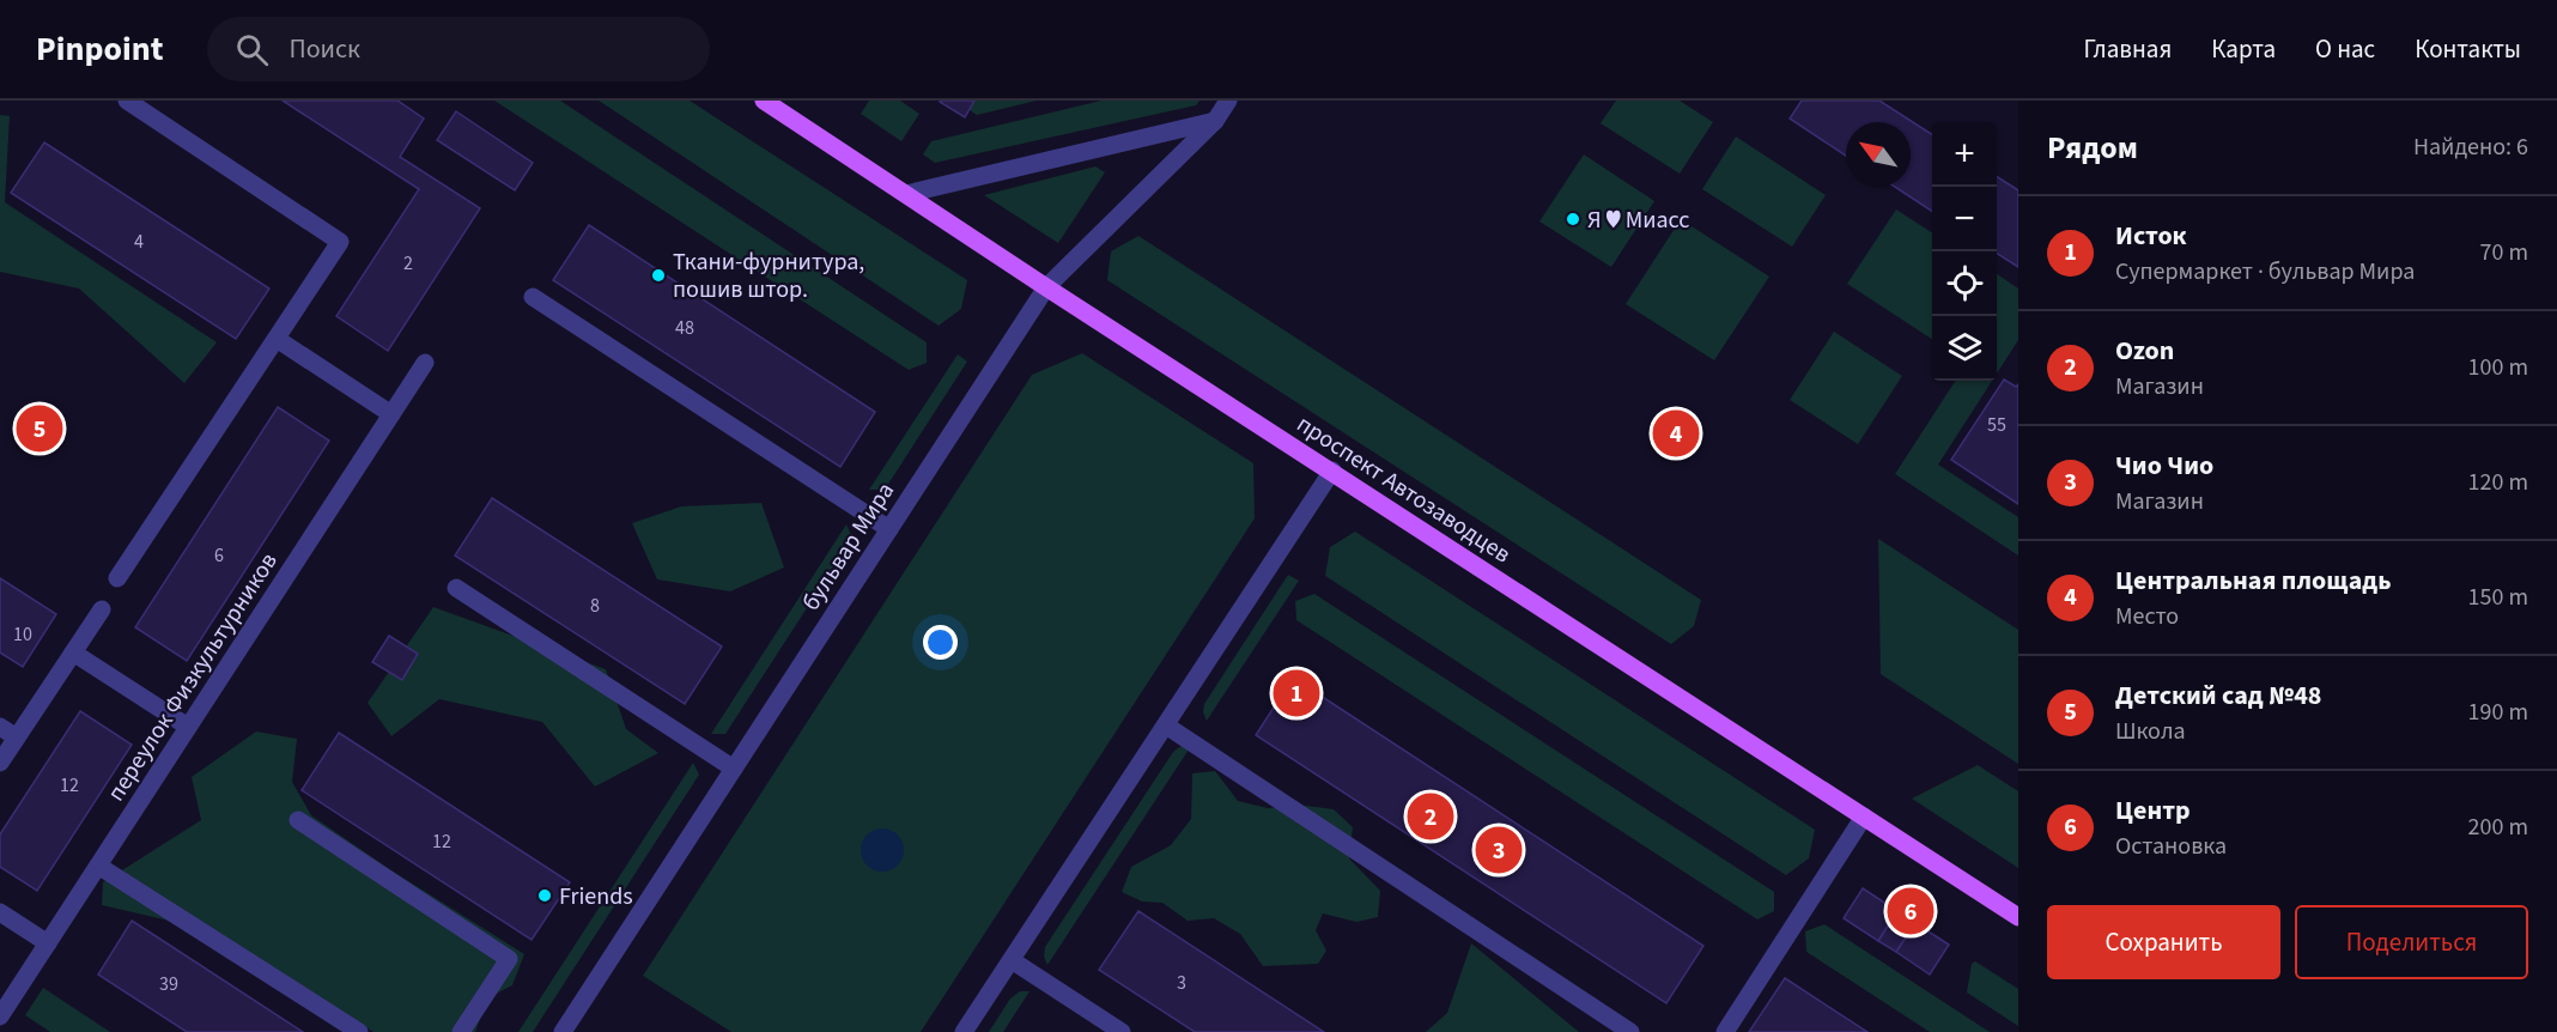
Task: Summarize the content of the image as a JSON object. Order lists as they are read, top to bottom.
{
  "streets": {
    "main road": ["проспект Автозаводцев"],
    "street": ["бульвар Мира", "переулок Физкультурников"]
  },
  "crossings": [
    ["проспект Автозаводцев", "бульвар Мира"]
  ],
  "places": ["Я ♥ Миасс", "Ткани-фурнитура, пошив штор.", "Friends"],
  "house_numbers": [
    "4",
    "2",
    "48",
    "55",
    "6",
    "8",
    "10",
    "12",
    "12",
    "3",
    "39"
  ],
  "north": "top left",
  "page": {
    "header": "Pinpoint",
    "search": "Поиск",
    "nav": [
      "Главная",
      "Карта",
      "О нас",
      "Контакты"
    ],
    "heading": ["Рядом", "Найдено: 6"],
    "map_buttons": ["+", "−"],
    "list": [
      {
        "mark": "1",
        "name": "Исток",
        "note": "Супермаркет · бульвар Мира",
        "value": "70 m"
      },
      {
        "mark": "2",
        "name": "Ozon",
        "note": "Магазин",
        "value": "100 m"
      },
      {
        "mark": "3",
        "name": "Чио Чио",
        "note": "Магазин",
        "value": "120 m"
      },
      {
        "mark": "4",
        "name": "Центральная площадь",
        "note": "Место",
        "value": "150 m"
      },
      {
        "mark": "5",
        "name": "Детский сад №48",
        "note": "Школа",
        "value": "190 m"
      },
      {
        "mark": "6",
        "name": "Центр",
        "note": "Остановка",
        "value": "200 m"
      }
    ],
    "pins": [
      "5",
      "4",
      "1",
      "2",
      "3",
      "6"
    ],
    "buttons": ["Сохранить", "Поделиться"]
  }
}
